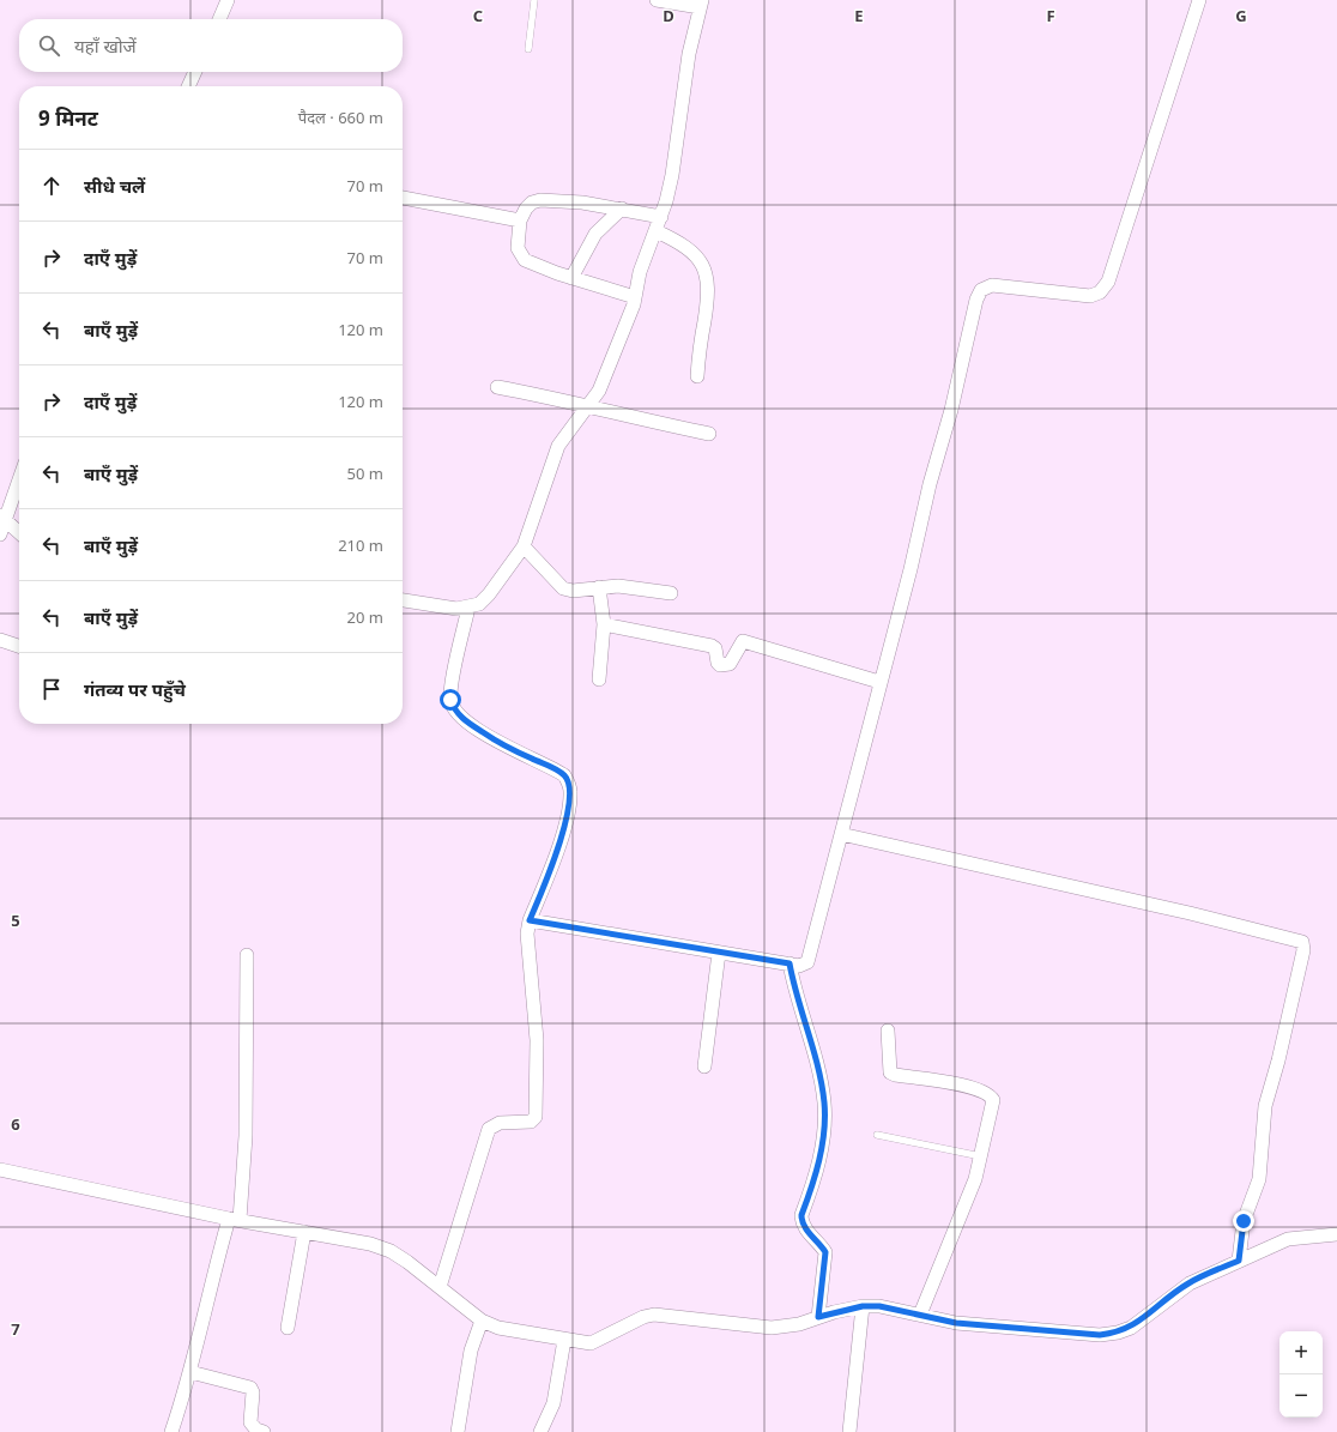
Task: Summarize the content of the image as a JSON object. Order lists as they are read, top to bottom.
{
  "page": {
    "search": "यहाँ खोजें",
    "heading": ["9 मिनट", "पैदल · 660 m"],
    "list": [
      ["सीधे चलें", "70 m"],
      ["दाएँ मुड़ें", "70 m"],
      ["बाएँ मुड़ें", "120 m"],
      ["दाएँ मुड़ें", "120 m"],
      ["बाएँ मुड़ें", "50 m"],
      ["बाएँ मुड़ें", "210 m"],
      ["बाएँ मुड़ें", "20 m"],
      "गंतव्य पर पहुँचे"
    ],
    "map_buttons": ["+", "−"]
  },
  "grid": {
    "columns": [
      "C",
      "D",
      "E",
      "F",
      "G"
    ],
    "rows": ["5", "6", "7"]
  }
}
